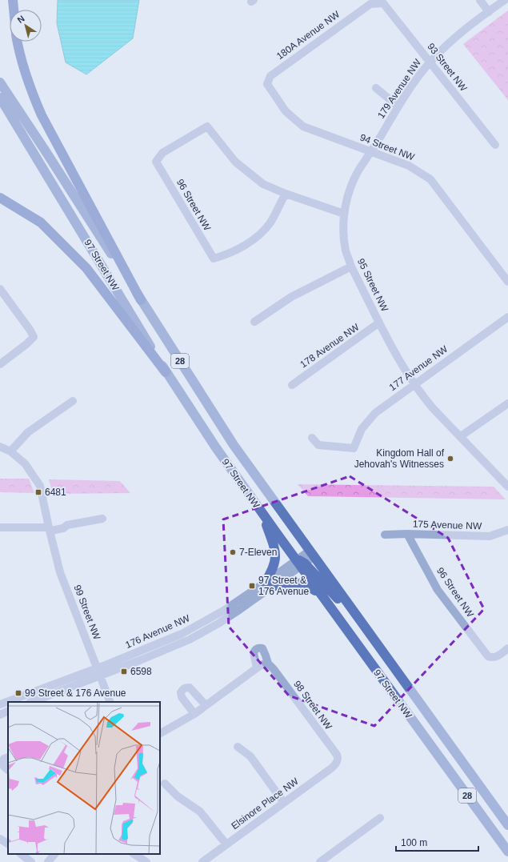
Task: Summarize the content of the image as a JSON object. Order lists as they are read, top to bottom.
{
  "streets": {
    "main road": ["97 Street NW", "28"],
    "street": [
      "180A Avenue NW",
      "93 Street NW",
      "179 Avenue NW",
      "94 Street NW",
      "96 Street NW",
      "95 Street NW",
      "178 Avenue NW",
      "177 Avenue NW",
      "175 Avenue NW",
      "99 Street NW",
      "176 Avenue NW",
      "98 Street NW",
      "Elsinore Place NW"
    ]
  },
  "crossings": [
    ["180A Avenue NW", "93 Street NW"],
    ["180A Avenue NW", "94 Street NW"],
    ["93 Street NW", "179 Avenue NW"],
    ["179 Avenue NW", "94 Street NW"],
    ["179 Avenue NW", "95 Street NW"],
    ["96 Street NW", "175 Avenue NW"],
    ["97 Street NW", "176 Avenue NW"],
    ["95 Street NW", "178 Avenue NW"],
    ["95 Street NW", "177 Avenue NW"],
    ["99 Street NW", "176 Avenue NW"],
    ["98 Street NW", "Elsinore Place NW"]
  ],
  "places": {
    "other": ["Kingdom Hall of Jehovah's Witnesses", "7-Eleven"],
    "transit": [
      "6481",
      "97 Street & 176 Avenue",
      "6598",
      "99 Street & 176 Avenue"
    ]
  },
  "scale_bar": "100 m",
  "north": "top left"
}
